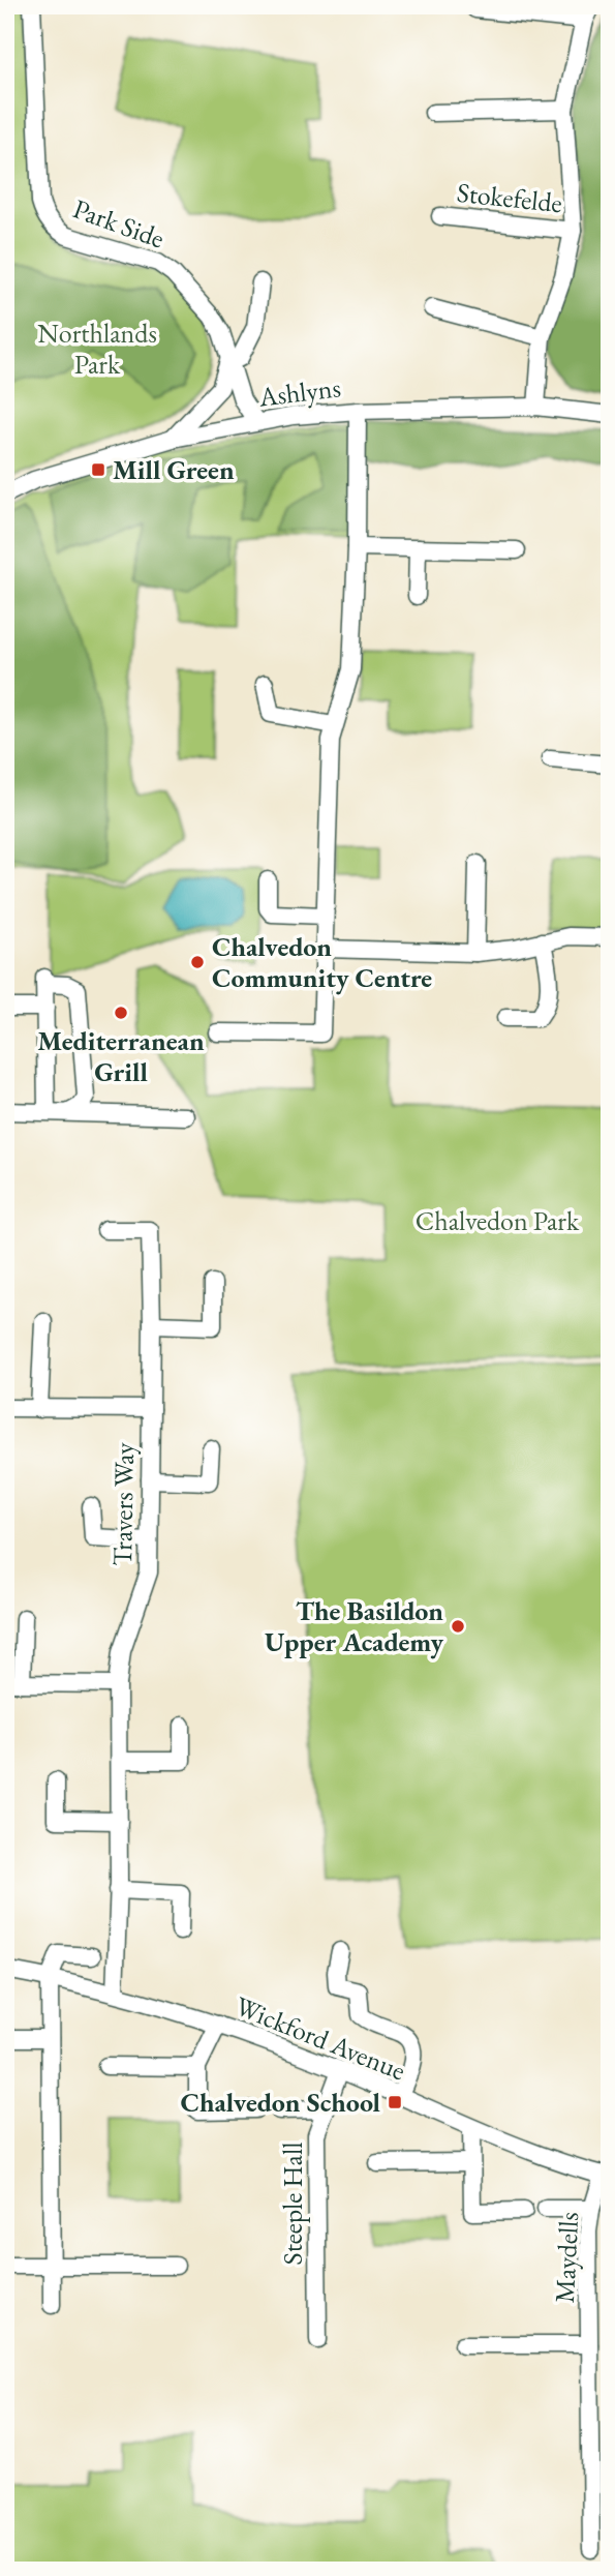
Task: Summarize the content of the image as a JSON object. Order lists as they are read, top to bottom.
{
  "streets": {
    "street": [
      "Stokefelde",
      "Park Side",
      "Ashlyns",
      "Travers Way",
      "Wickford Avenue",
      "Steeple Hall",
      "Maydells"
    ]
  },
  "crossings": [
    ["Stokefelde", "Ashlyns"],
    ["Park Side", "Ashlyns"],
    ["Travers Way", "Wickford Avenue"],
    ["Wickford Avenue", "Steeple Hall"],
    ["Wickford Avenue", "Maydells"]
  ],
  "parks": ["Northlands Park", "Chalvedon Park"],
  "places": {
    "transit": ["Mill Green", "Chalvedon School"],
    "other": ["Chalvedon Community Centre", "Mediterranean Grill", "The Basildon Upper Academy"]
  }
}
